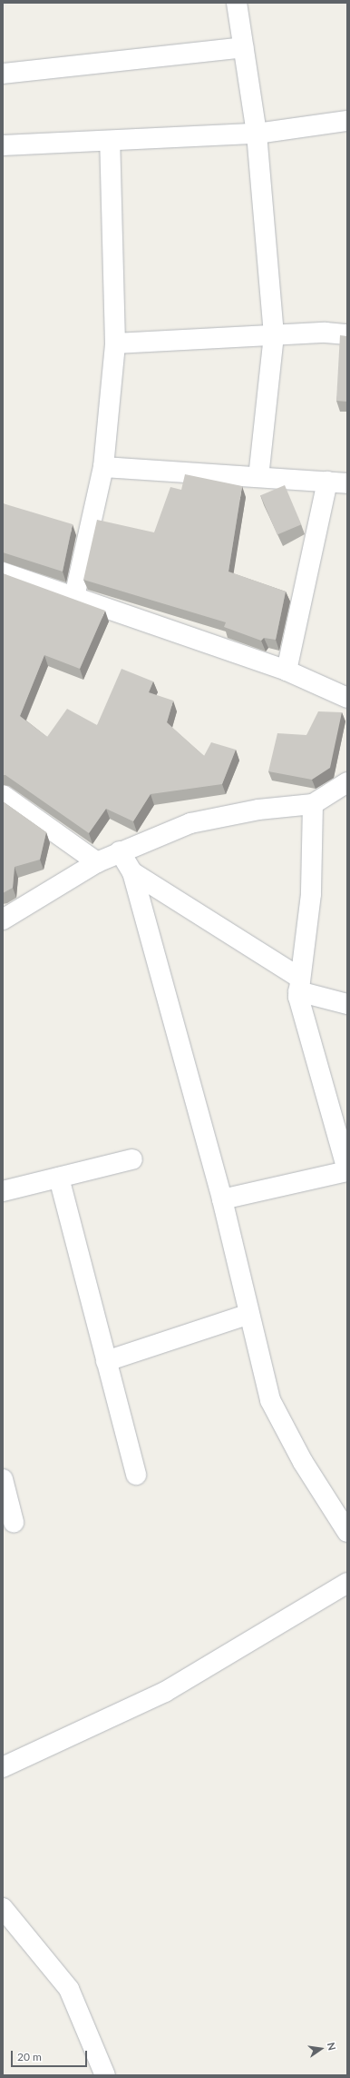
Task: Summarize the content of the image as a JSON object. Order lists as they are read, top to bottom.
{
  "scale_bar": "20 m",
  "north": "right"
}
